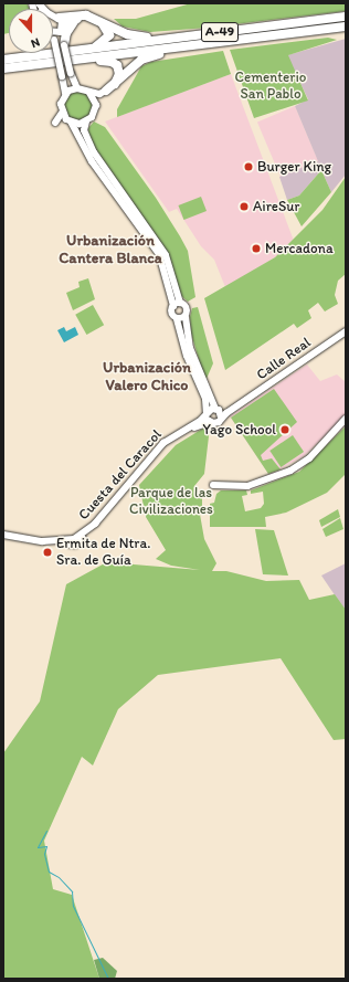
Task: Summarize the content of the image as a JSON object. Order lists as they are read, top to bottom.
{
  "streets": {
    "highway": ["A-49"],
    "street": ["Calle Real", "Cuesta del Caracol"]
  },
  "crossings": [
    ["Calle Real", "Cuesta del Caracol"]
  ],
  "districts": ["Urbanización Cantera Blanca", "Urbanización Valero Chico"],
  "parks": ["Cementerio San Pablo", "Parque de las Civilizaciones"],
  "places": [
    "Burger King",
    "AireSur",
    "Mercadona",
    "Yago School",
    "Ermita de Ntra. Sra. de Guía"
  ],
  "north": "bottom"
}
